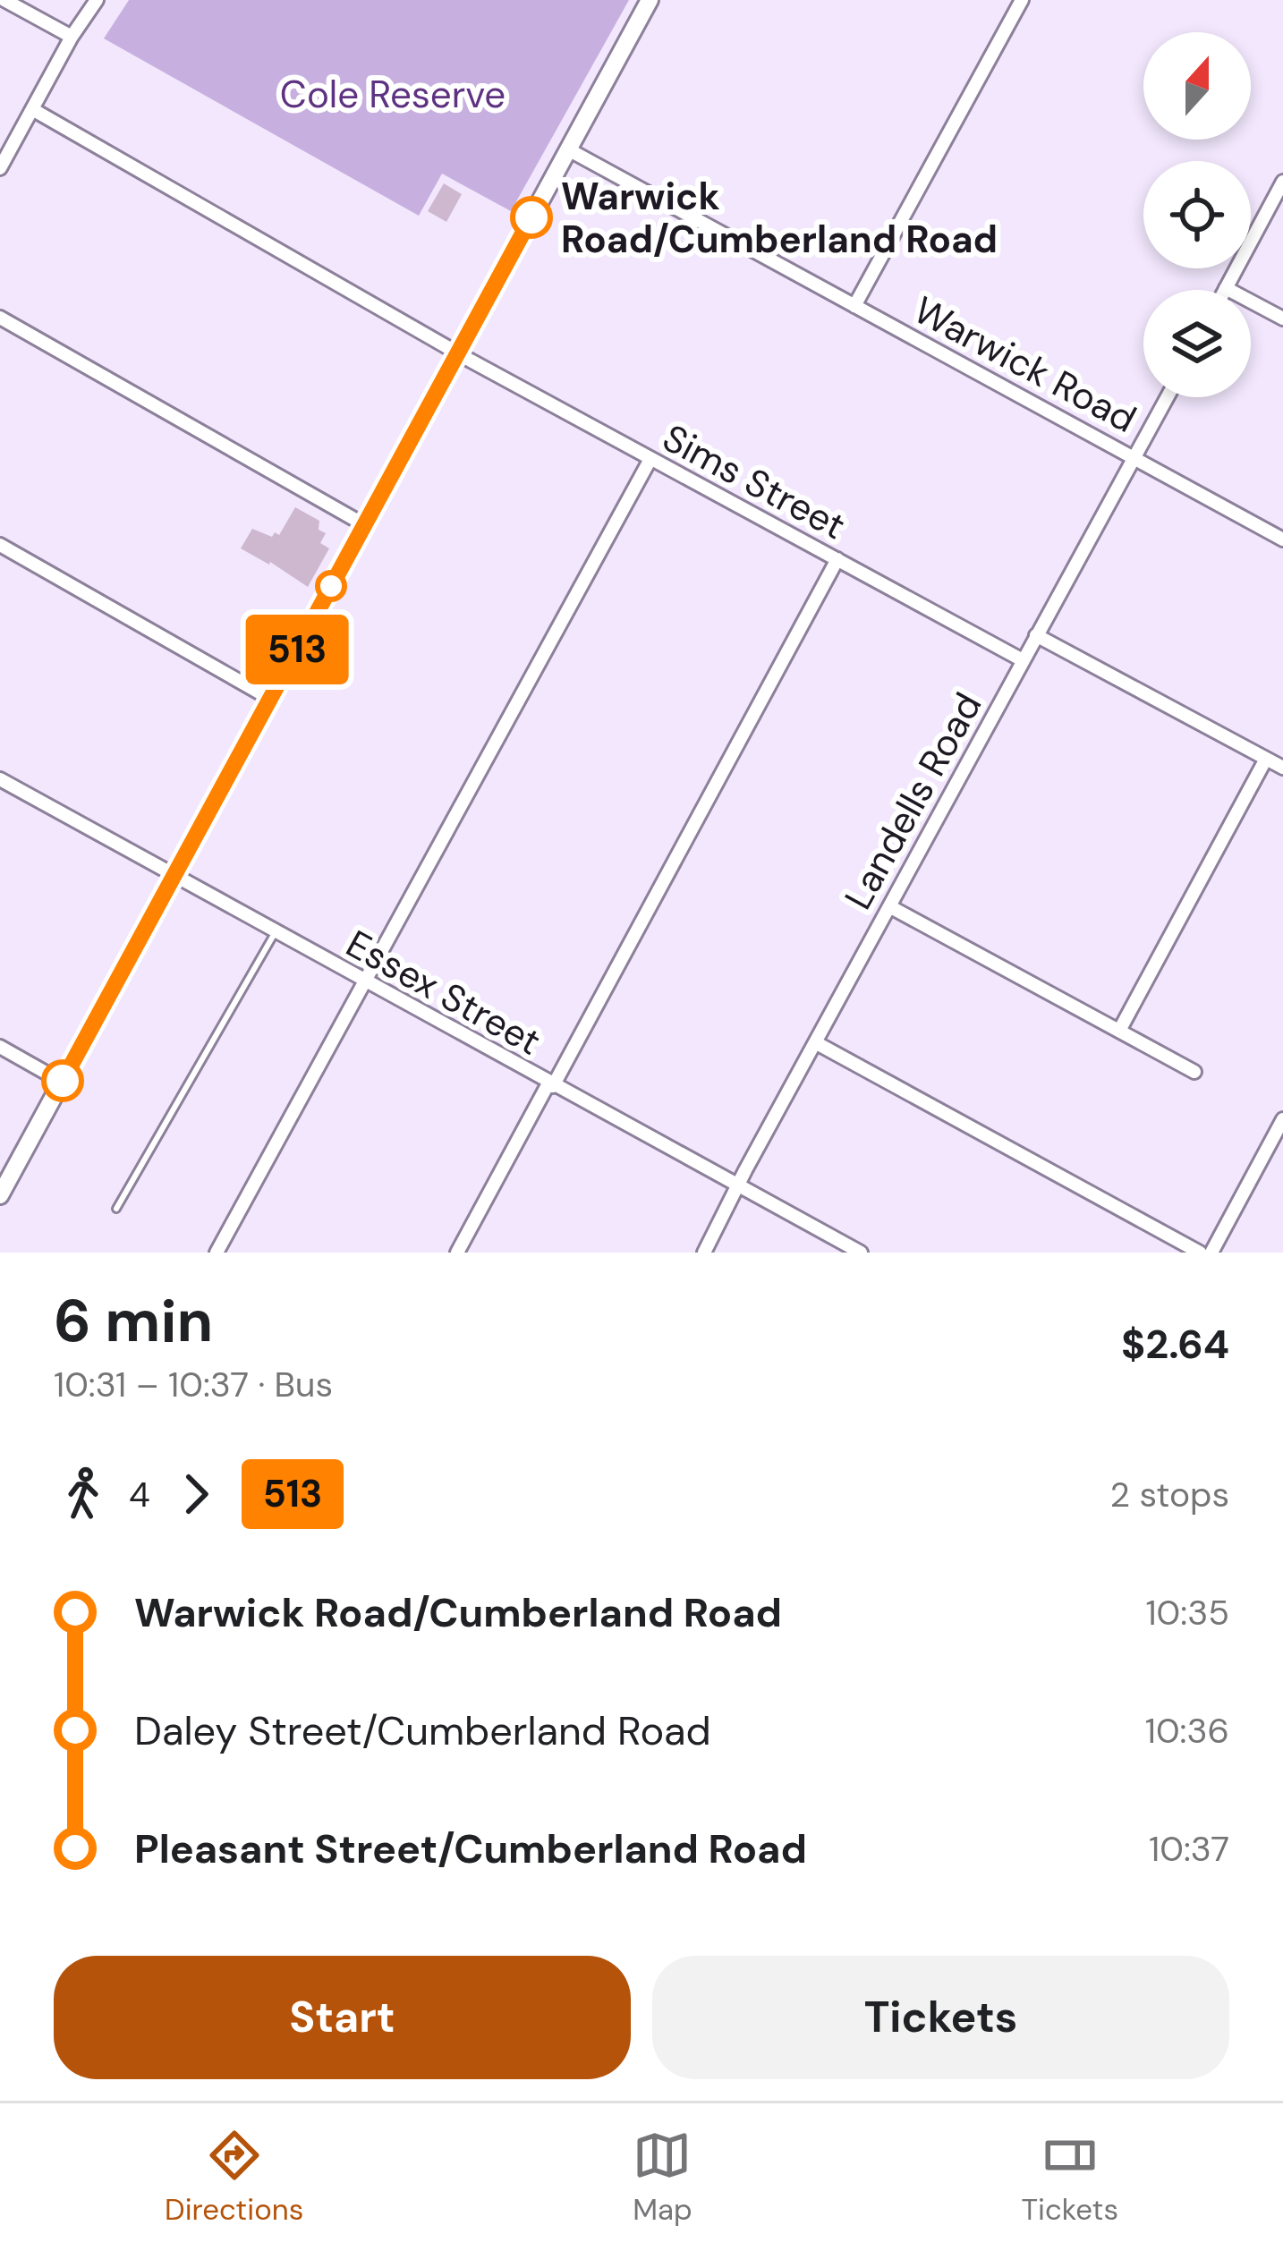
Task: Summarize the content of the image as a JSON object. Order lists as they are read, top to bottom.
{
  "streets": {
    "street": [
      "Warwick Road",
      "Sims Street",
      "Landells Road",
      "Essex Street"
    ]
  },
  "crossings": [
    ["Warwick Road", "Landells Road"],
    ["Sims Street", "Landells Road"],
    ["Landells Road", "Essex Street"]
  ],
  "parks": ["Cole Reserve"],
  "places": ["Warwick Road/Cumberland Road"],
  "lines": ["bus line 513"],
  "north": "top",
  "page": {
    "on_map": "513",
    "heading": ["6 min", "10:31 – 10:37 · Bus", "$2.64"],
    "legs": ["4", "513", "2 stops"],
    "list": [
      {
        "name": "Warwick Road/Cumberland Road",
        "value": "10:35"
      },
      {
        "name": "Daley Street/Cumberland Road",
        "value": "10:36"
      },
      {
        "name": "Pleasant Street/Cumberland Road",
        "value": "10:37"
      }
    ],
    "buttons": ["Start", "Tickets"],
    "tabs": ["Directions", "Map", "Tickets"]
  }
}
